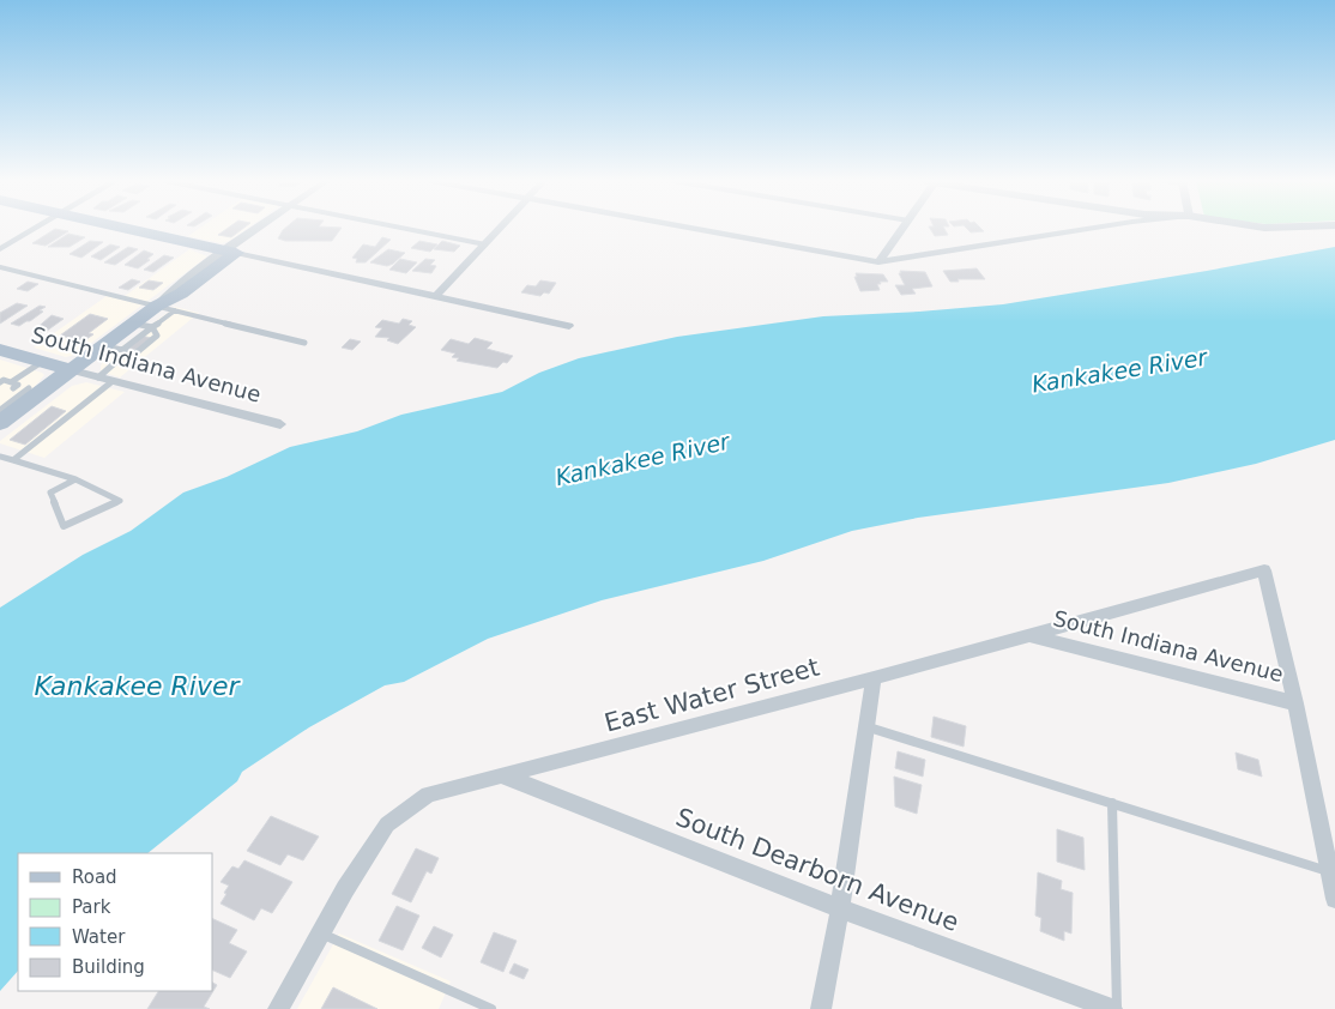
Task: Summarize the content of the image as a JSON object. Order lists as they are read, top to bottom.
{
  "streets": {
    "main road": ["South Indiana Avenue"],
    "street": ["East Water Street", "South Dearborn Avenue"]
  },
  "crossings": [
    ["South Indiana Avenue", "East Water Street"],
    ["East Water Street", "South Dearborn Avenue"]
  ],
  "water": ["Kankakee River"],
  "legend": [
    "Road",
    "Park",
    "Water",
    "Building"
  ]
}
